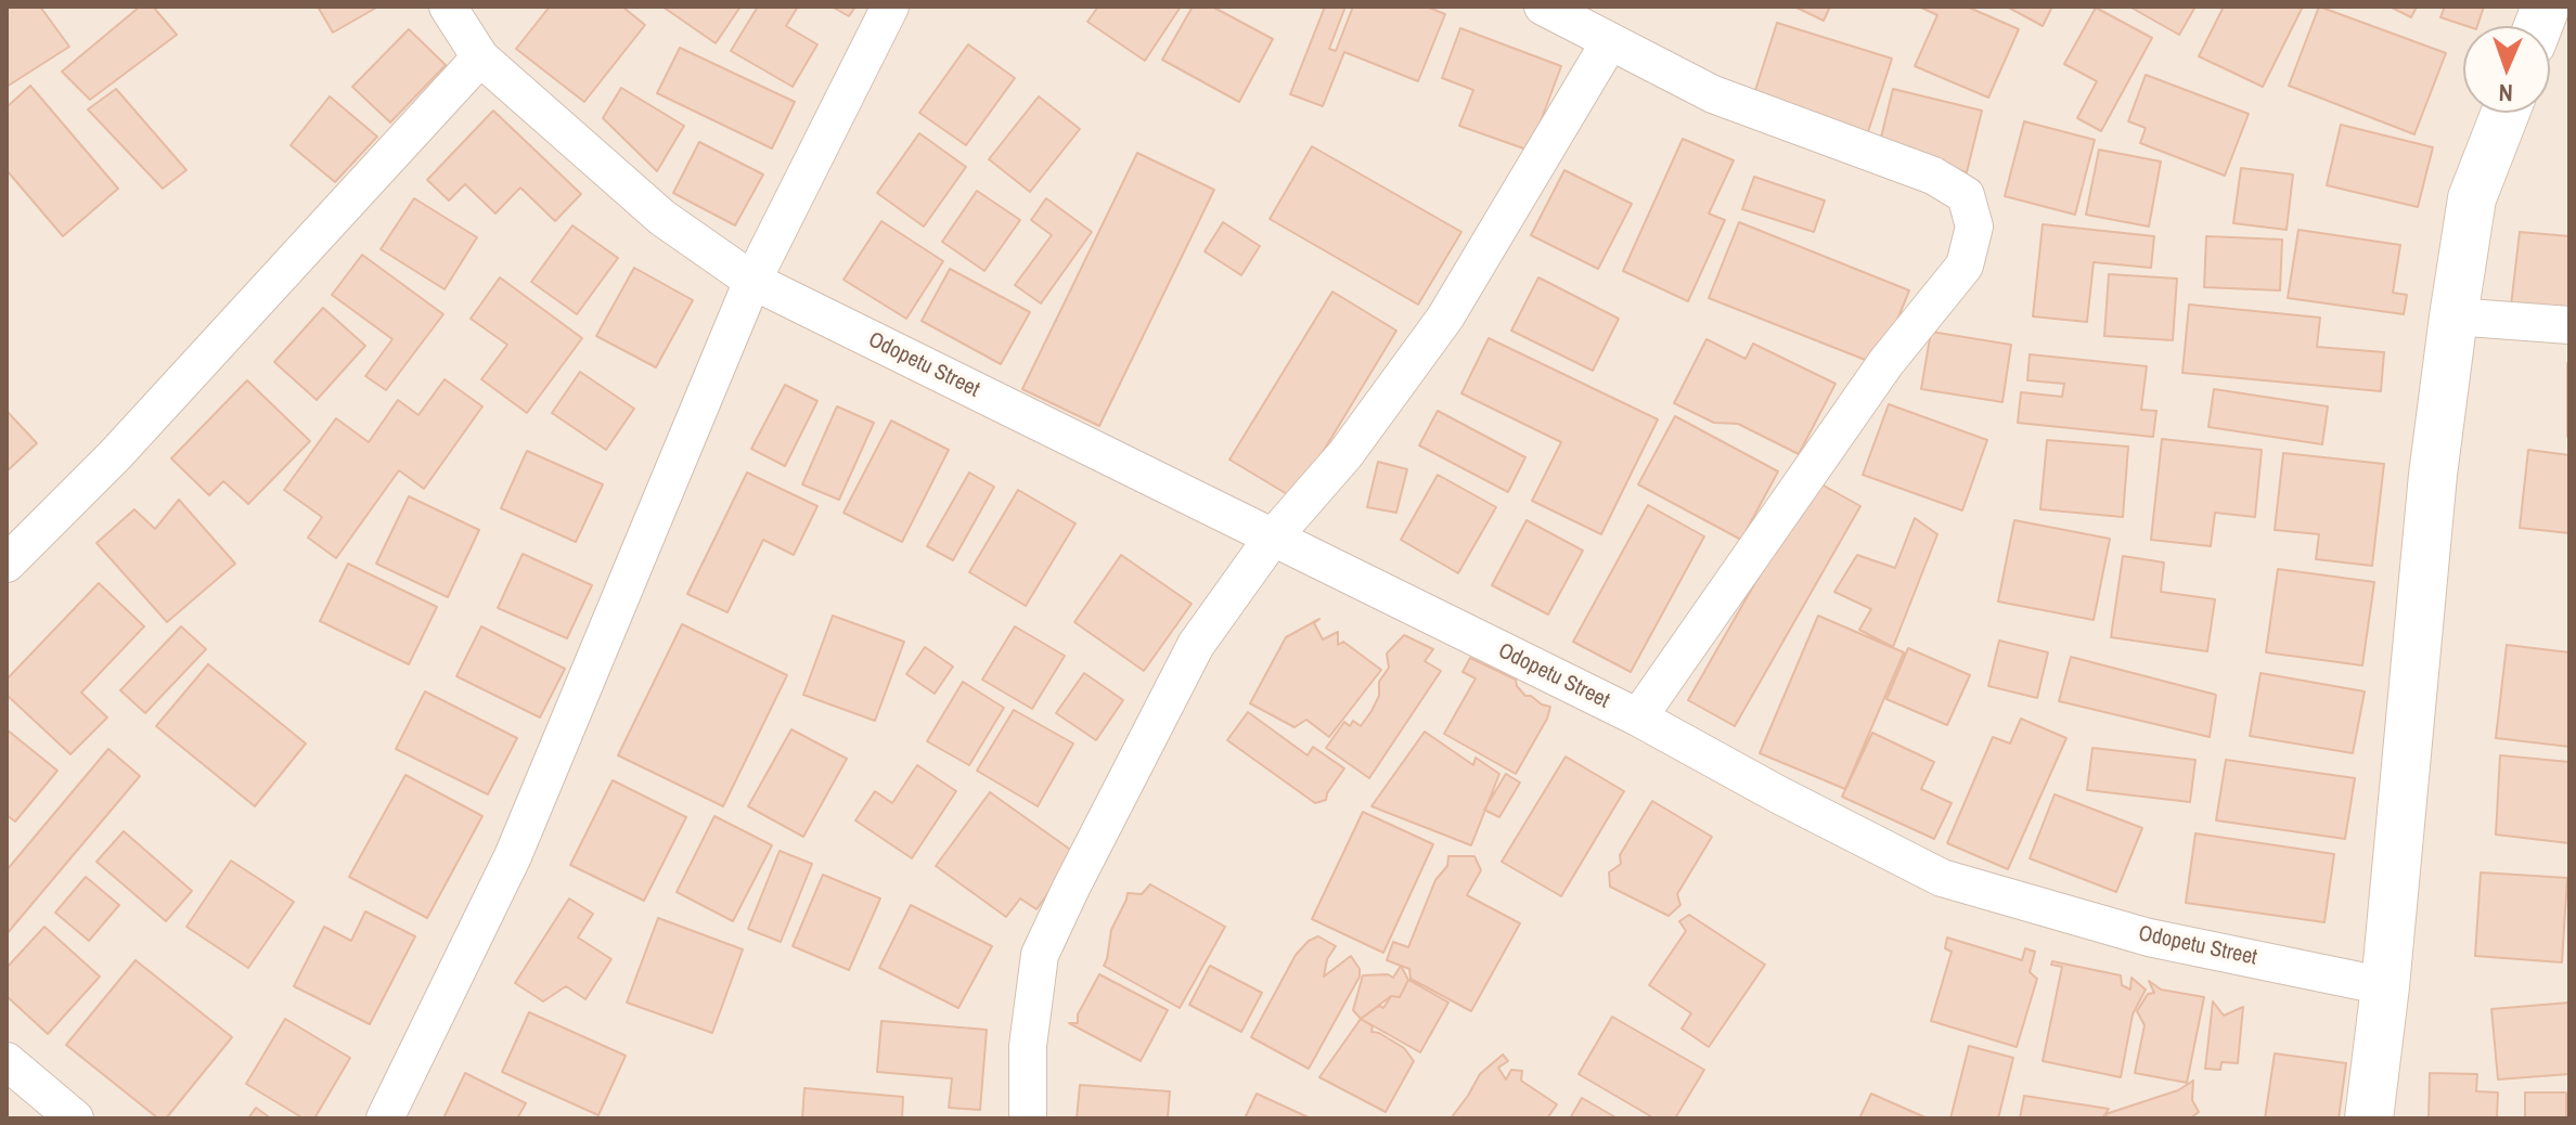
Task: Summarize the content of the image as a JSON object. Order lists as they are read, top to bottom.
{
  "streets": {
    "street": ["Odopetu Street"]
  },
  "north": "bottom"
}
